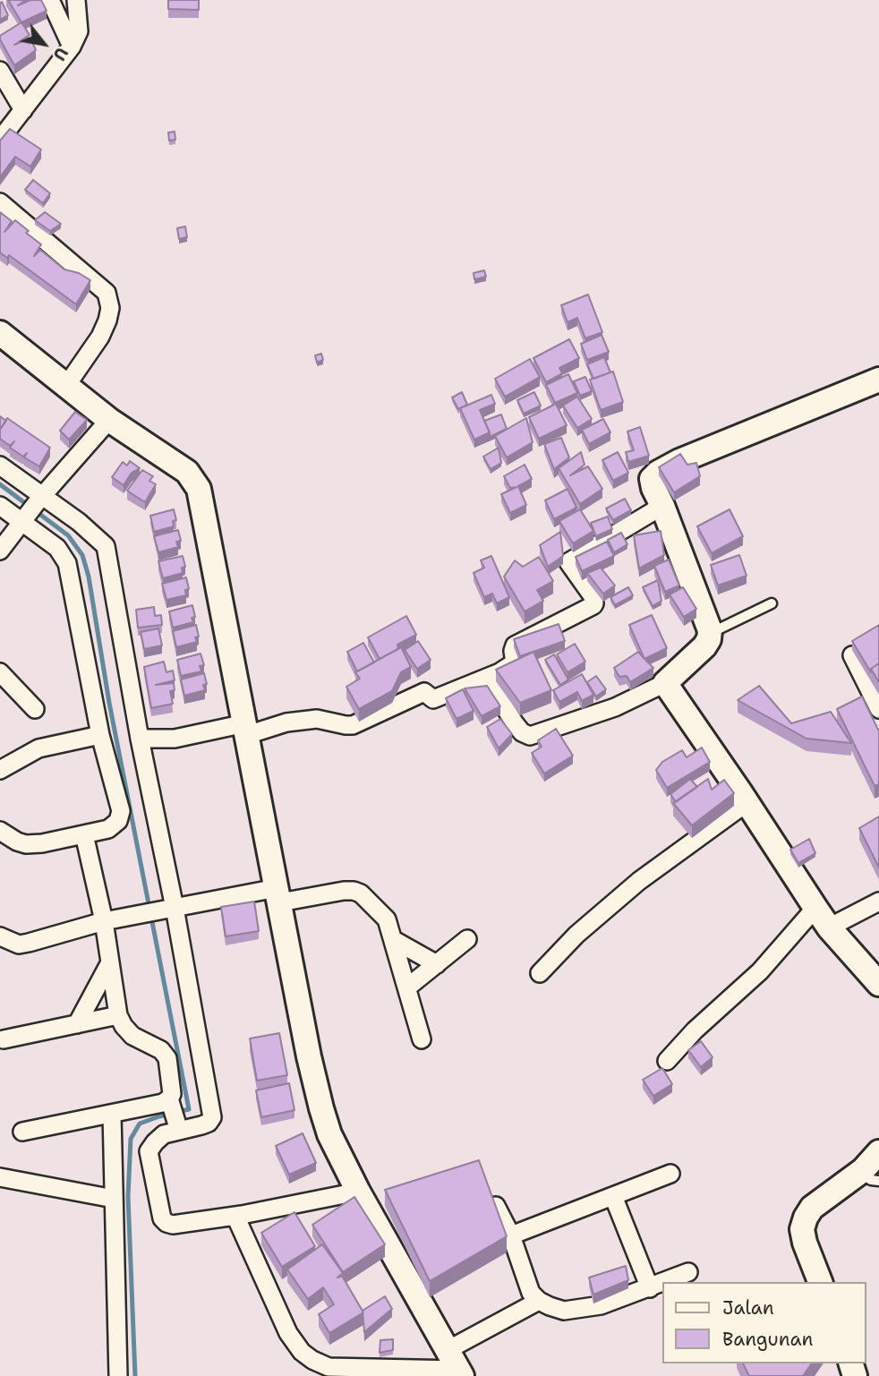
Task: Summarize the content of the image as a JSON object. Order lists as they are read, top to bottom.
{
  "legend": ["Jalan", "Bangunan"],
  "north": "bottom right"
}
